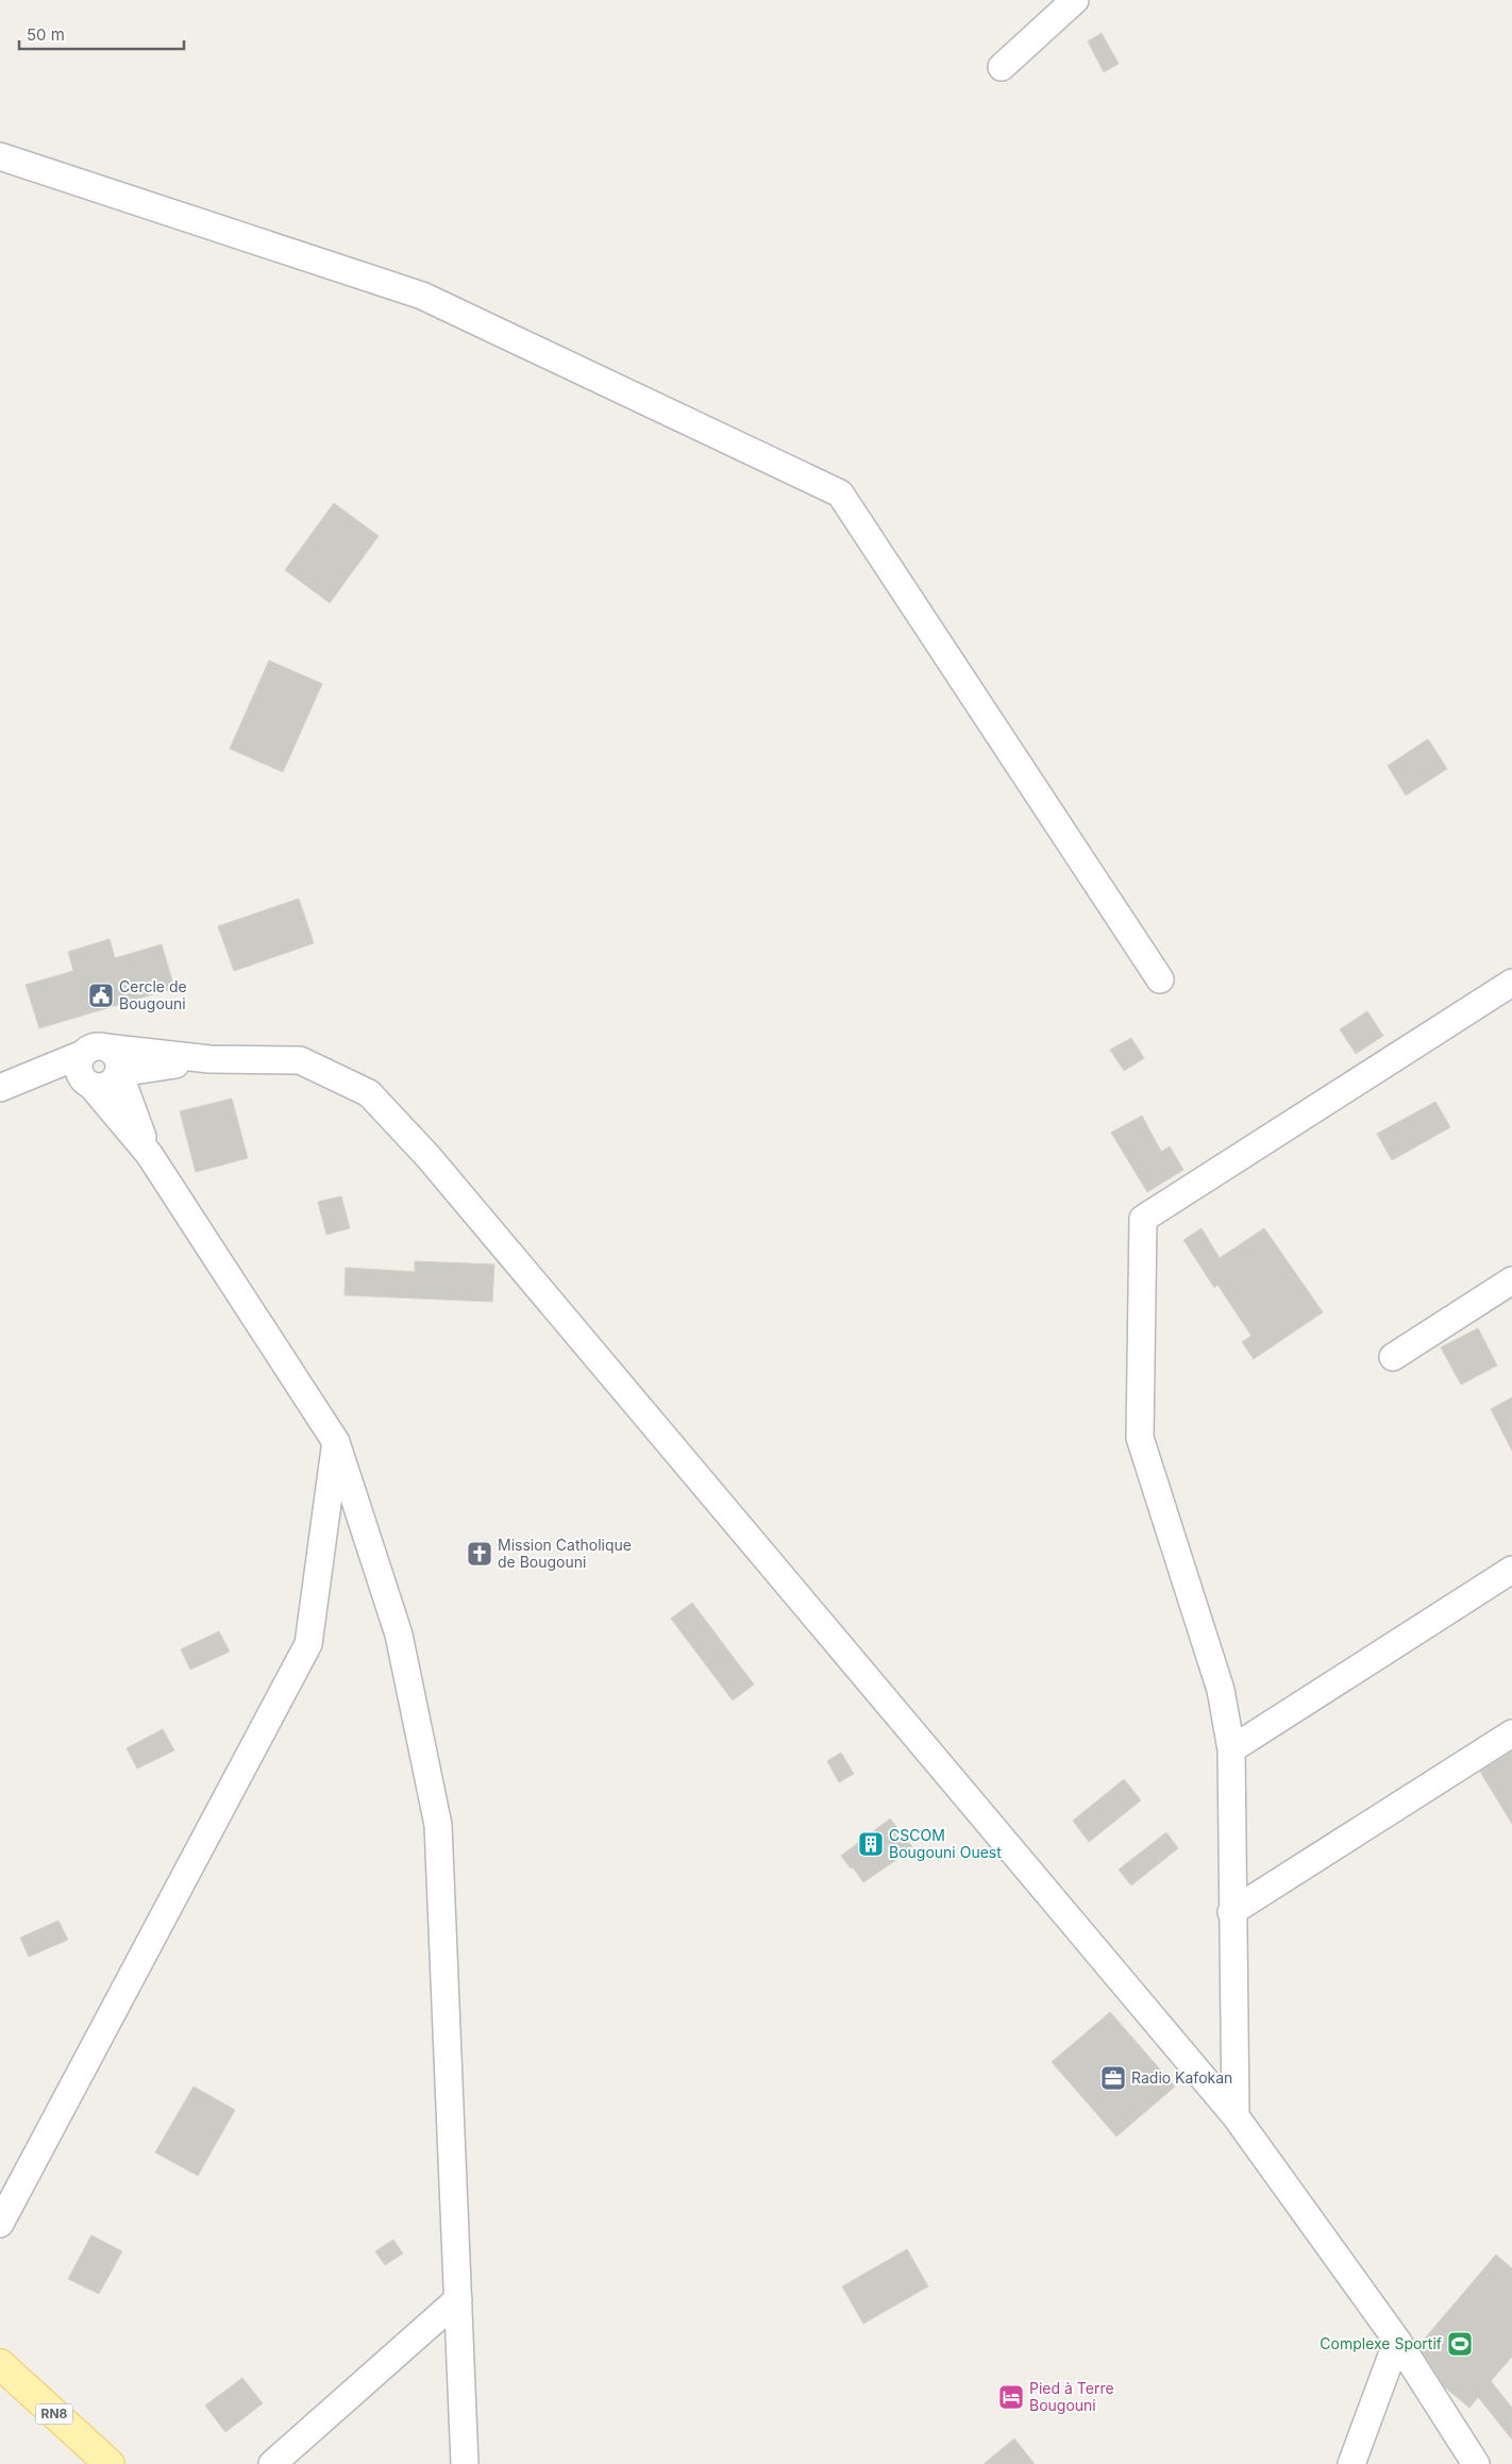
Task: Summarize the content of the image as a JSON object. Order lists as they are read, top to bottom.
{
  "streets": {
    "main road": ["RN8"]
  },
  "places": {
    "public building": ["Cercle de Bougouni"],
    "church": ["Mission Catholique de Bougouni"],
    "building": ["CSCOM Bougouni Ouest"],
    "office": ["Radio Kafokan"],
    "sports": ["Complexe Sportif"],
    "hotel": ["Pied à Terre Bougouni"]
  },
  "scale_bar": "50 m"
}
